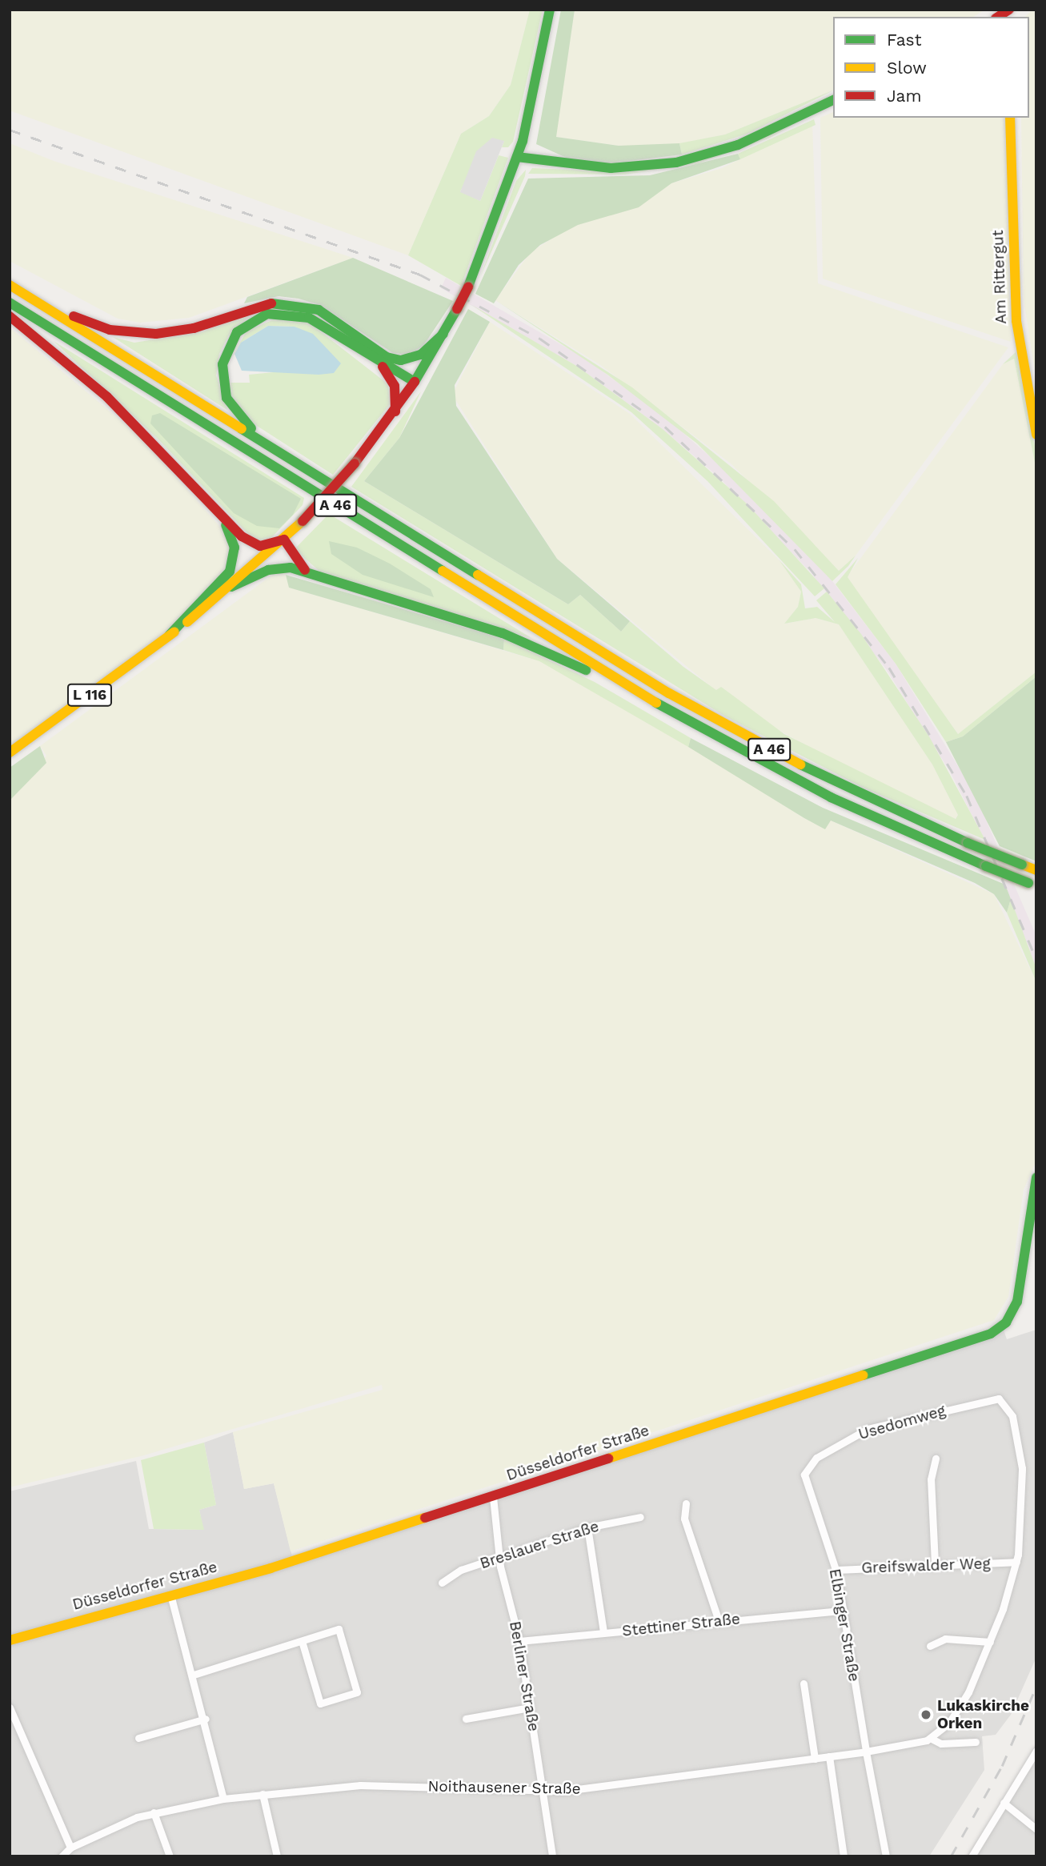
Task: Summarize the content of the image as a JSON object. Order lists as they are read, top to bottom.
{
  "streets": {
    "main road": [
      "Am Rittergut",
      "A 46",
      "L 116",
      "Düsseldorfer Straße"
    ],
    "street": [
      "Usedomweg",
      "Breslauer Straße",
      "Greifswalder Weg",
      "Stettiner Straße",
      "Elbinger Straße",
      "Berliner Straße",
      "Noithausener Straße"
    ]
  },
  "crossings": [
    ["Usedomweg", "Greifswalder Weg"],
    ["Usedomweg", "Elbinger Straße"],
    ["Düsseldorfer Straße", "Berliner Straße"],
    ["Breslauer Straße", "Berliner Straße"],
    ["Greifswalder Weg", "Elbinger Straße"],
    ["Stettiner Straße", "Elbinger Straße"],
    ["Stettiner Straße", "Berliner Straße"],
    ["Elbinger Straße", "Noithausener Straße"],
    ["Berliner Straße", "Noithausener Straße"]
  ],
  "places": ["Lukaskirche Orken"],
  "legend": ["Fast", "Slow", "Jam"]
}
